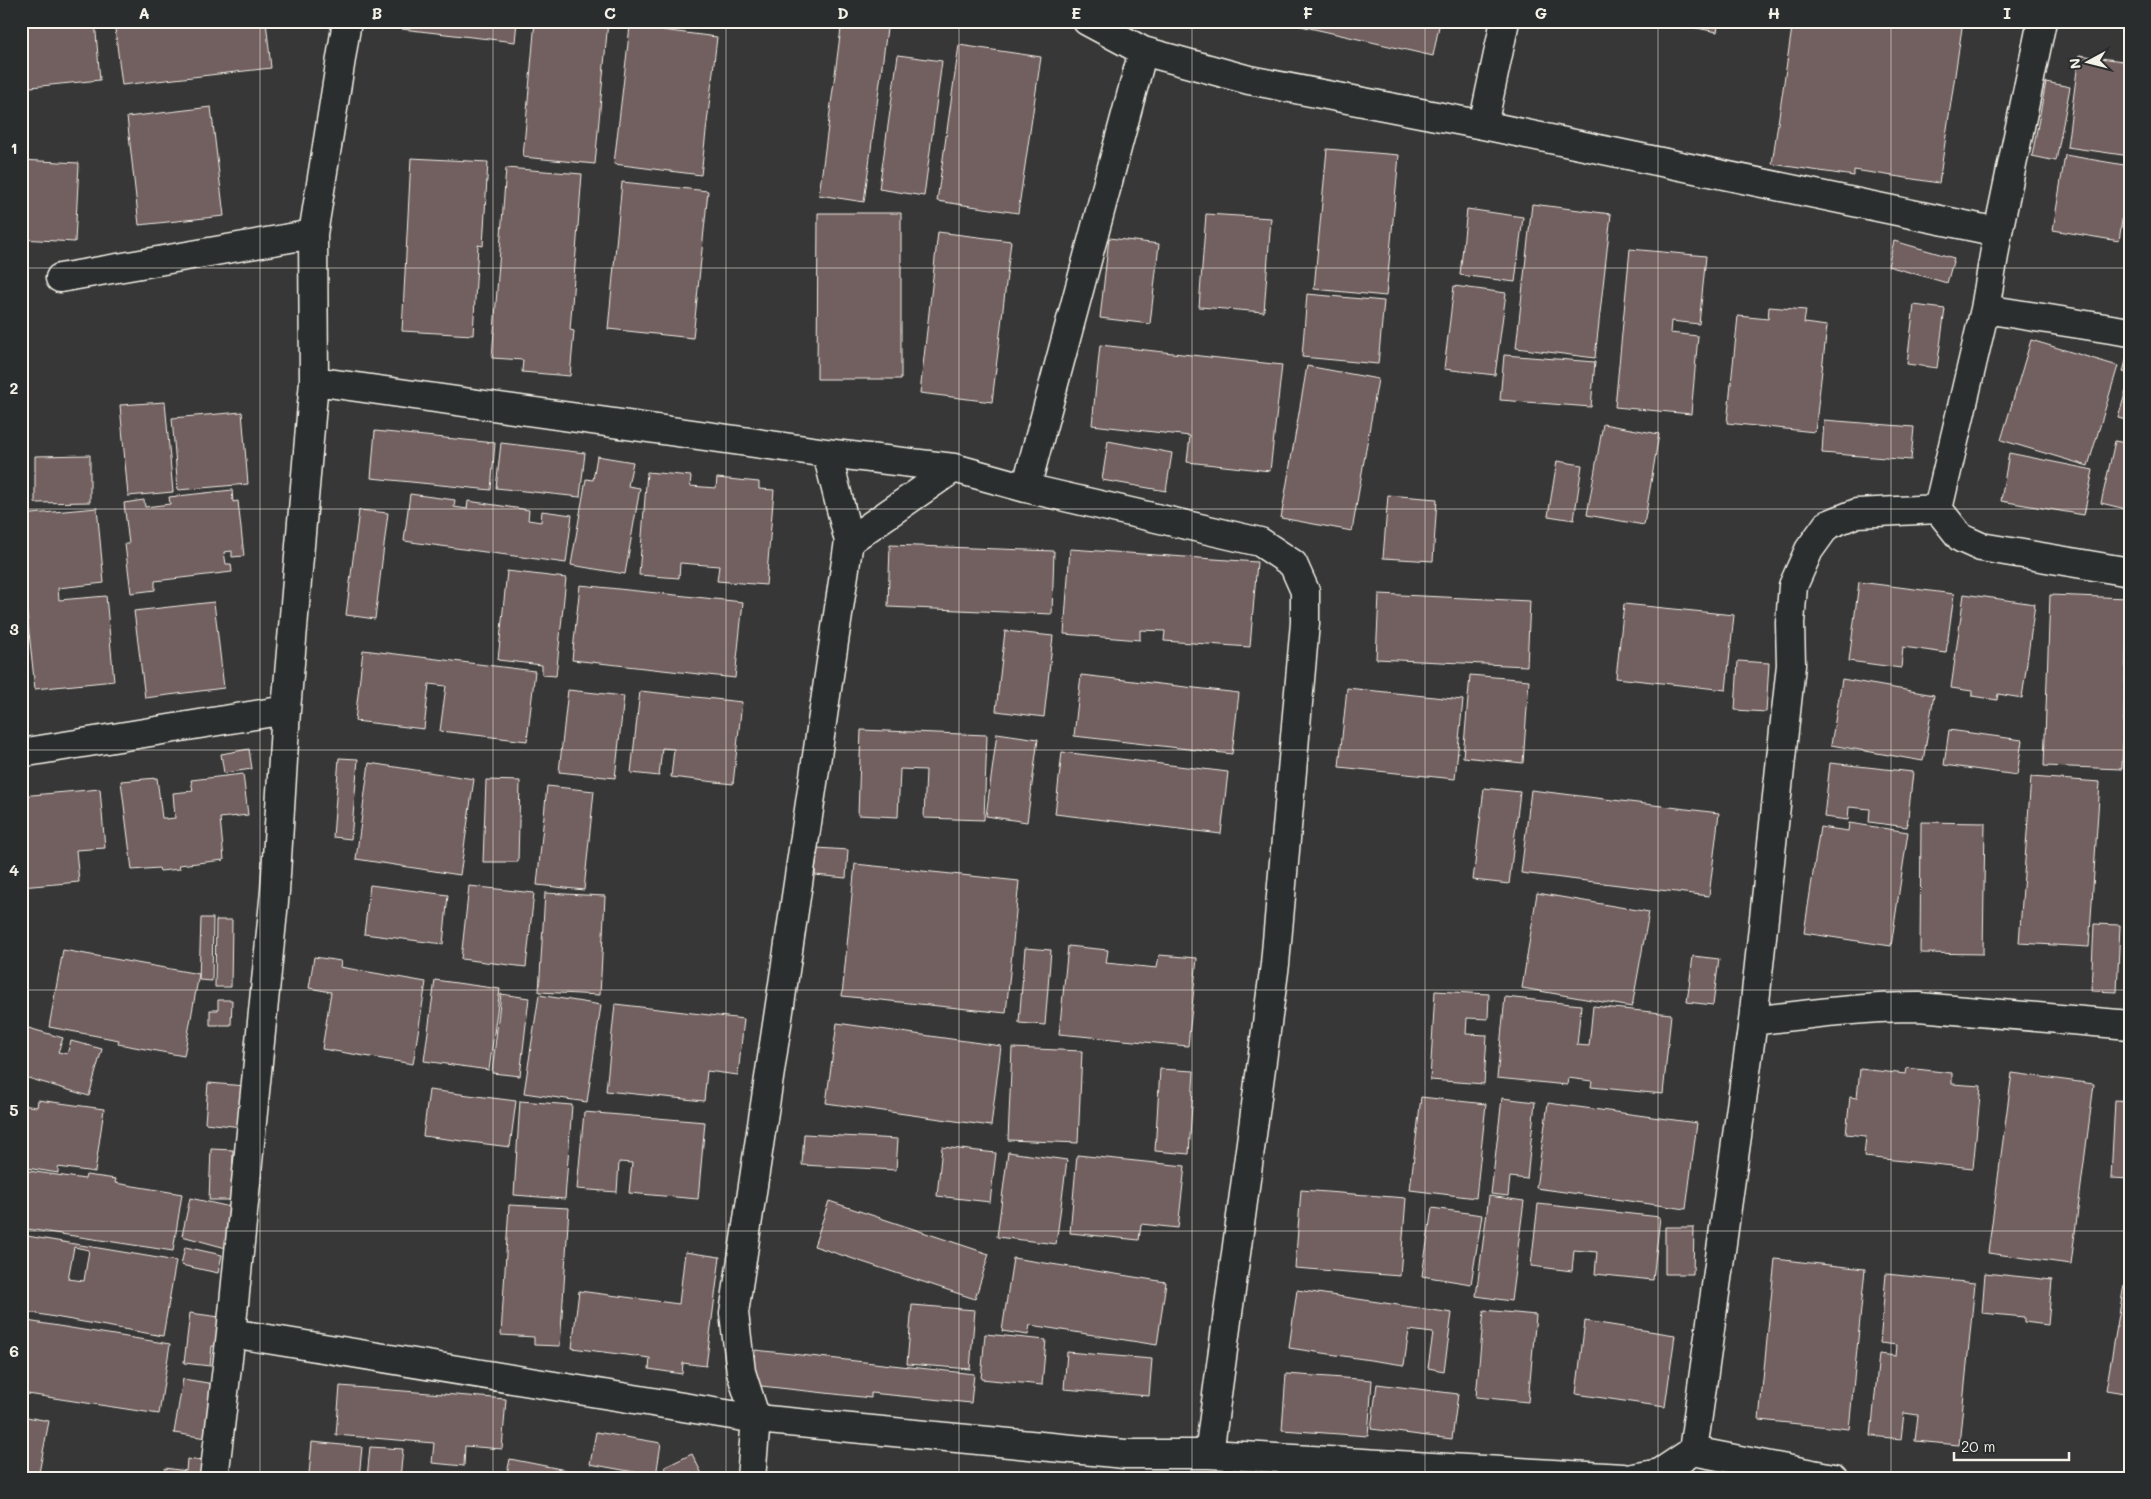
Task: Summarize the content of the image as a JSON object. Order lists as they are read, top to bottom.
{
  "scale_bar": "20 m",
  "north": "left",
  "grid": {
    "columns": [
      "A",
      "B",
      "C",
      "D",
      "E",
      "F",
      "G",
      "H",
      "I"
    ],
    "rows": [
      "1",
      "2",
      "3",
      "4",
      "5",
      "6"
    ]
  }
}
